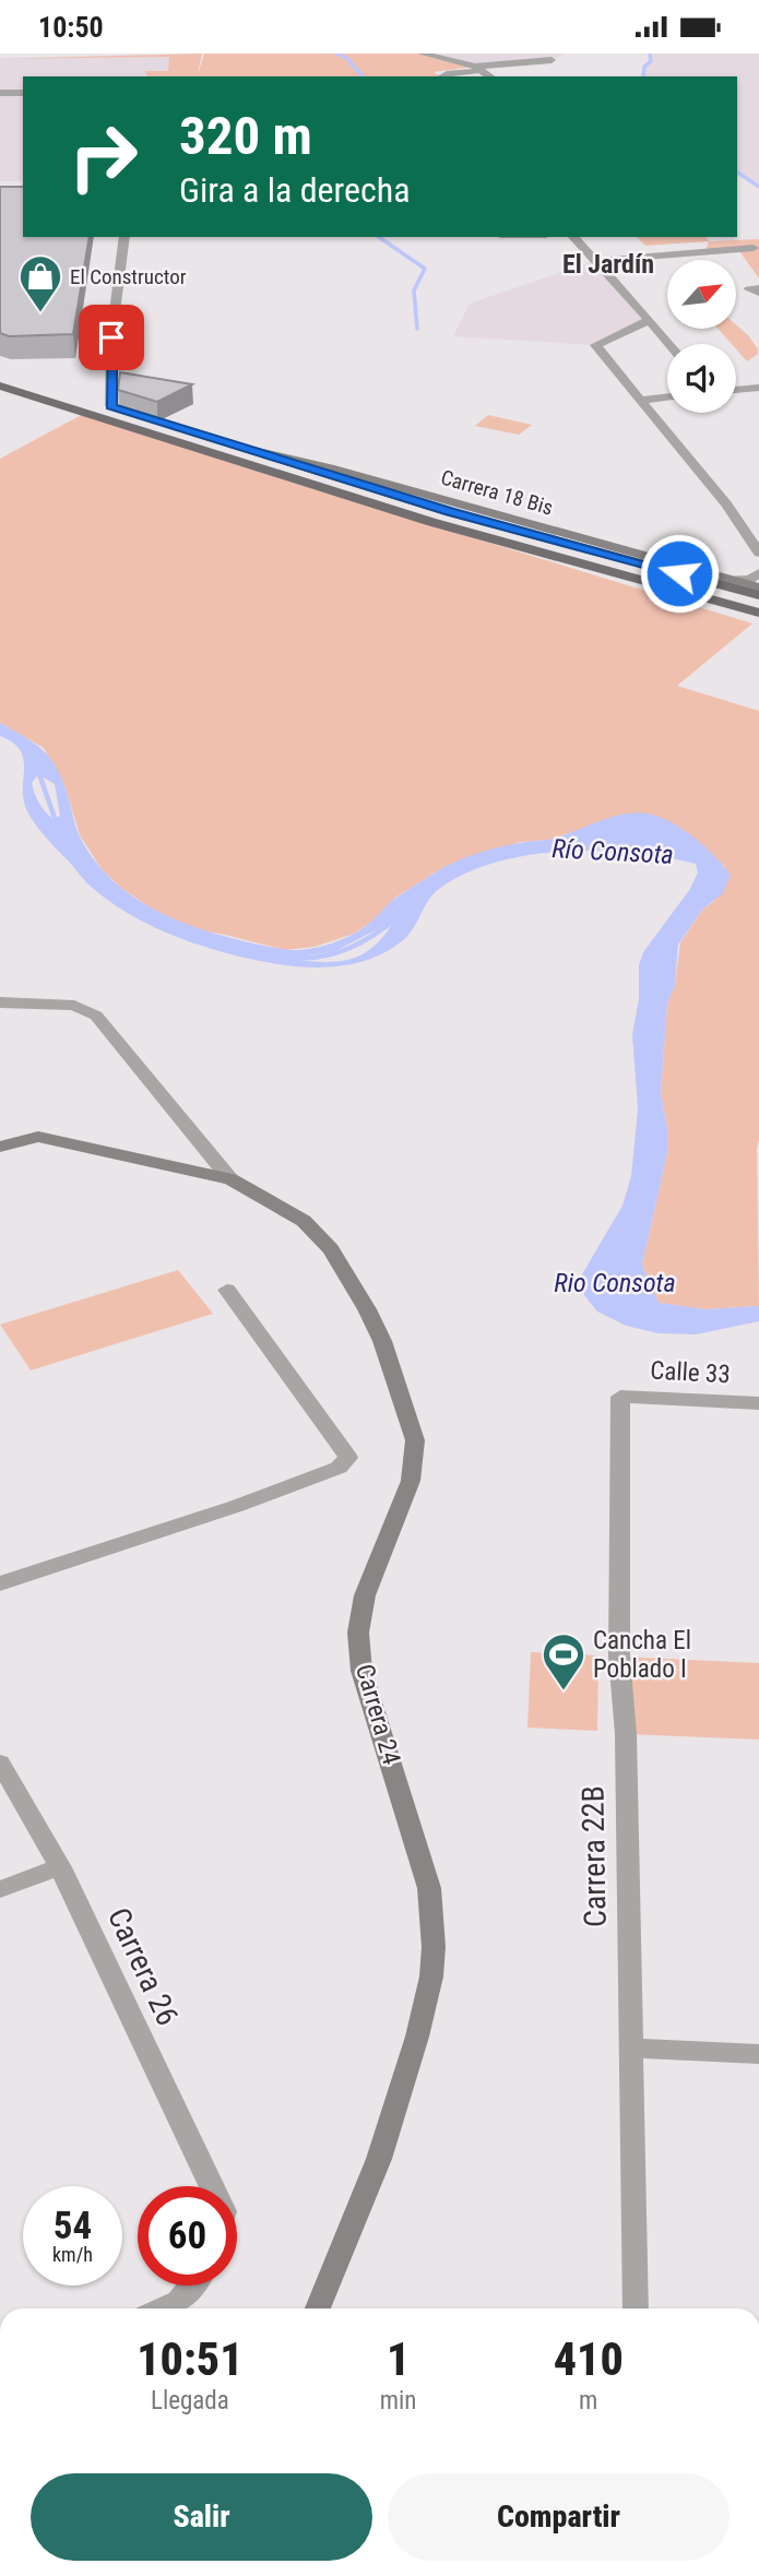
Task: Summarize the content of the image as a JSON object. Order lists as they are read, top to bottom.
{
  "streets": {
    "main road": ["Carrera 18 Bis", "Carrera 24"],
    "street": ["Calle 33", "Carrera 22B", "Carrera 26"]
  },
  "crossings": [
    ["Calle 33", "Carrera 22B"]
  ],
  "districts": ["El Jardín"],
  "water": ["Río Consota", "Rio Consota"],
  "places": {
    "shop": ["El Constructor"],
    "sports": ["Cancha El Poblado I"]
  },
  "north": "top right",
  "page": {
    "status": "10:50",
    "turn": ["320 m", "Gira a la derecha"],
    "speed": "54 km/h",
    "limit": "60",
    "eta": [
      "10:51",
      "Llegada",
      "1",
      "min",
      "410",
      "m"
    ],
    "buttons": ["Salir", "Compartir"]
  }
}
